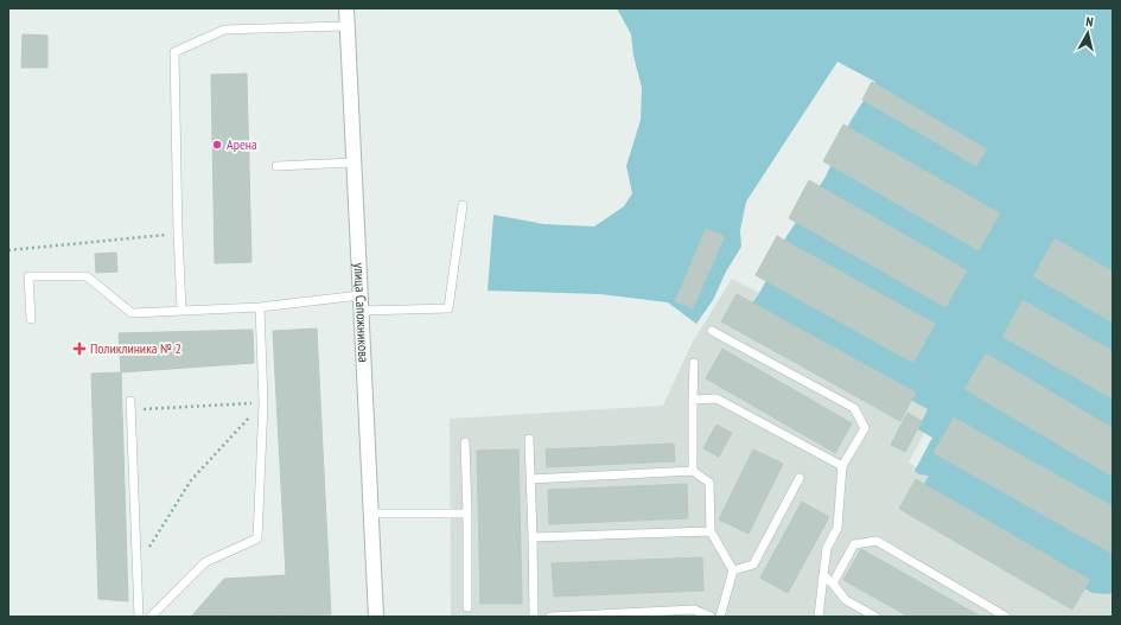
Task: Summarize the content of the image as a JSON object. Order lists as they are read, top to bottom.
{
  "streets": {
    "street": ["улица Сапожникова"]
  },
  "places": {
    "other": ["Арена"],
    "health": ["Поликлиника № 2"]
  },
  "north": "top"
}
